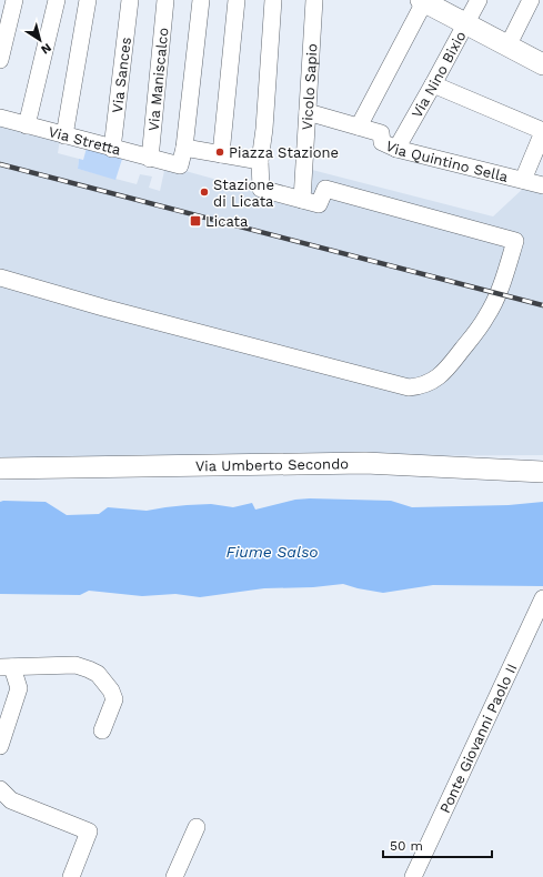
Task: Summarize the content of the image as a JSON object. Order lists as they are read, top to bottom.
{
  "streets": {
    "main road": ["Via Umberto Secondo"],
    "street": [
      "Via Sances",
      "Via Nino Bixio",
      "Via Maniscalco",
      "Vicolo Sapio",
      "Via Stretta",
      "Via Quintino Sella",
      "Ponte Giovanni Paolo II"
    ]
  },
  "crossings": [
    ["Via Sances", "Via Stretta"],
    ["Via Nino Bixio", "Via Quintino Sella"],
    ["Via Maniscalco", "Via Stretta"],
    ["Vicolo Sapio", "Via Quintino Sella"]
  ],
  "water": ["Fiume Salso"],
  "places": {
    "other": ["Piazza Stazione", "Stazione di Licata"],
    "transit": ["Licata"]
  },
  "scale_bar": "50 m",
  "north": "bottom right"
}
